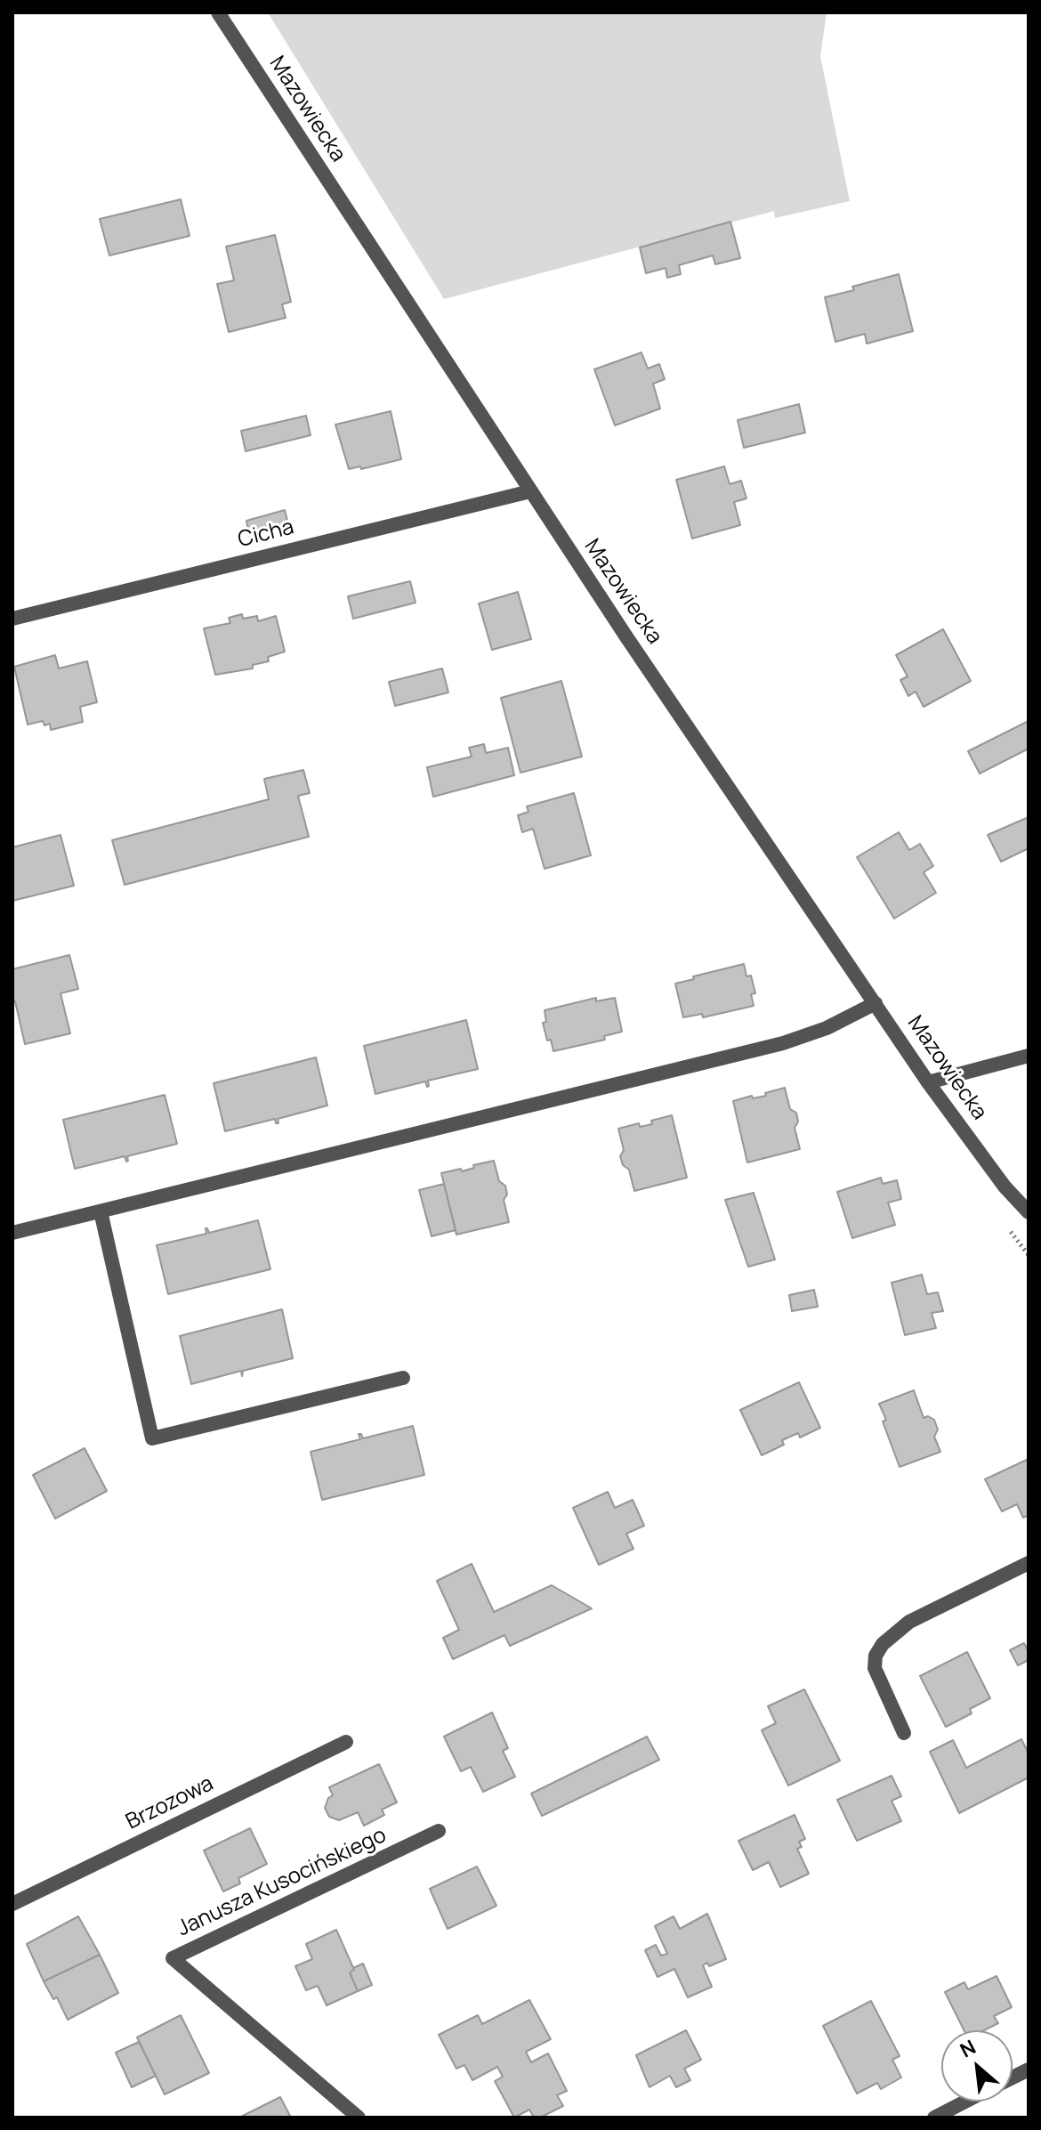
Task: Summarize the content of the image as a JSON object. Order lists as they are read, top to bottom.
{
  "streets": {
    "street": [
      "Mazowiecka",
      "Cicha",
      "Brzozowa",
      "Janusza Kusocińskiego"
    ]
  },
  "crossings": [
    ["Mazowiecka", "Cicha"]
  ],
  "north": "top left"
}
